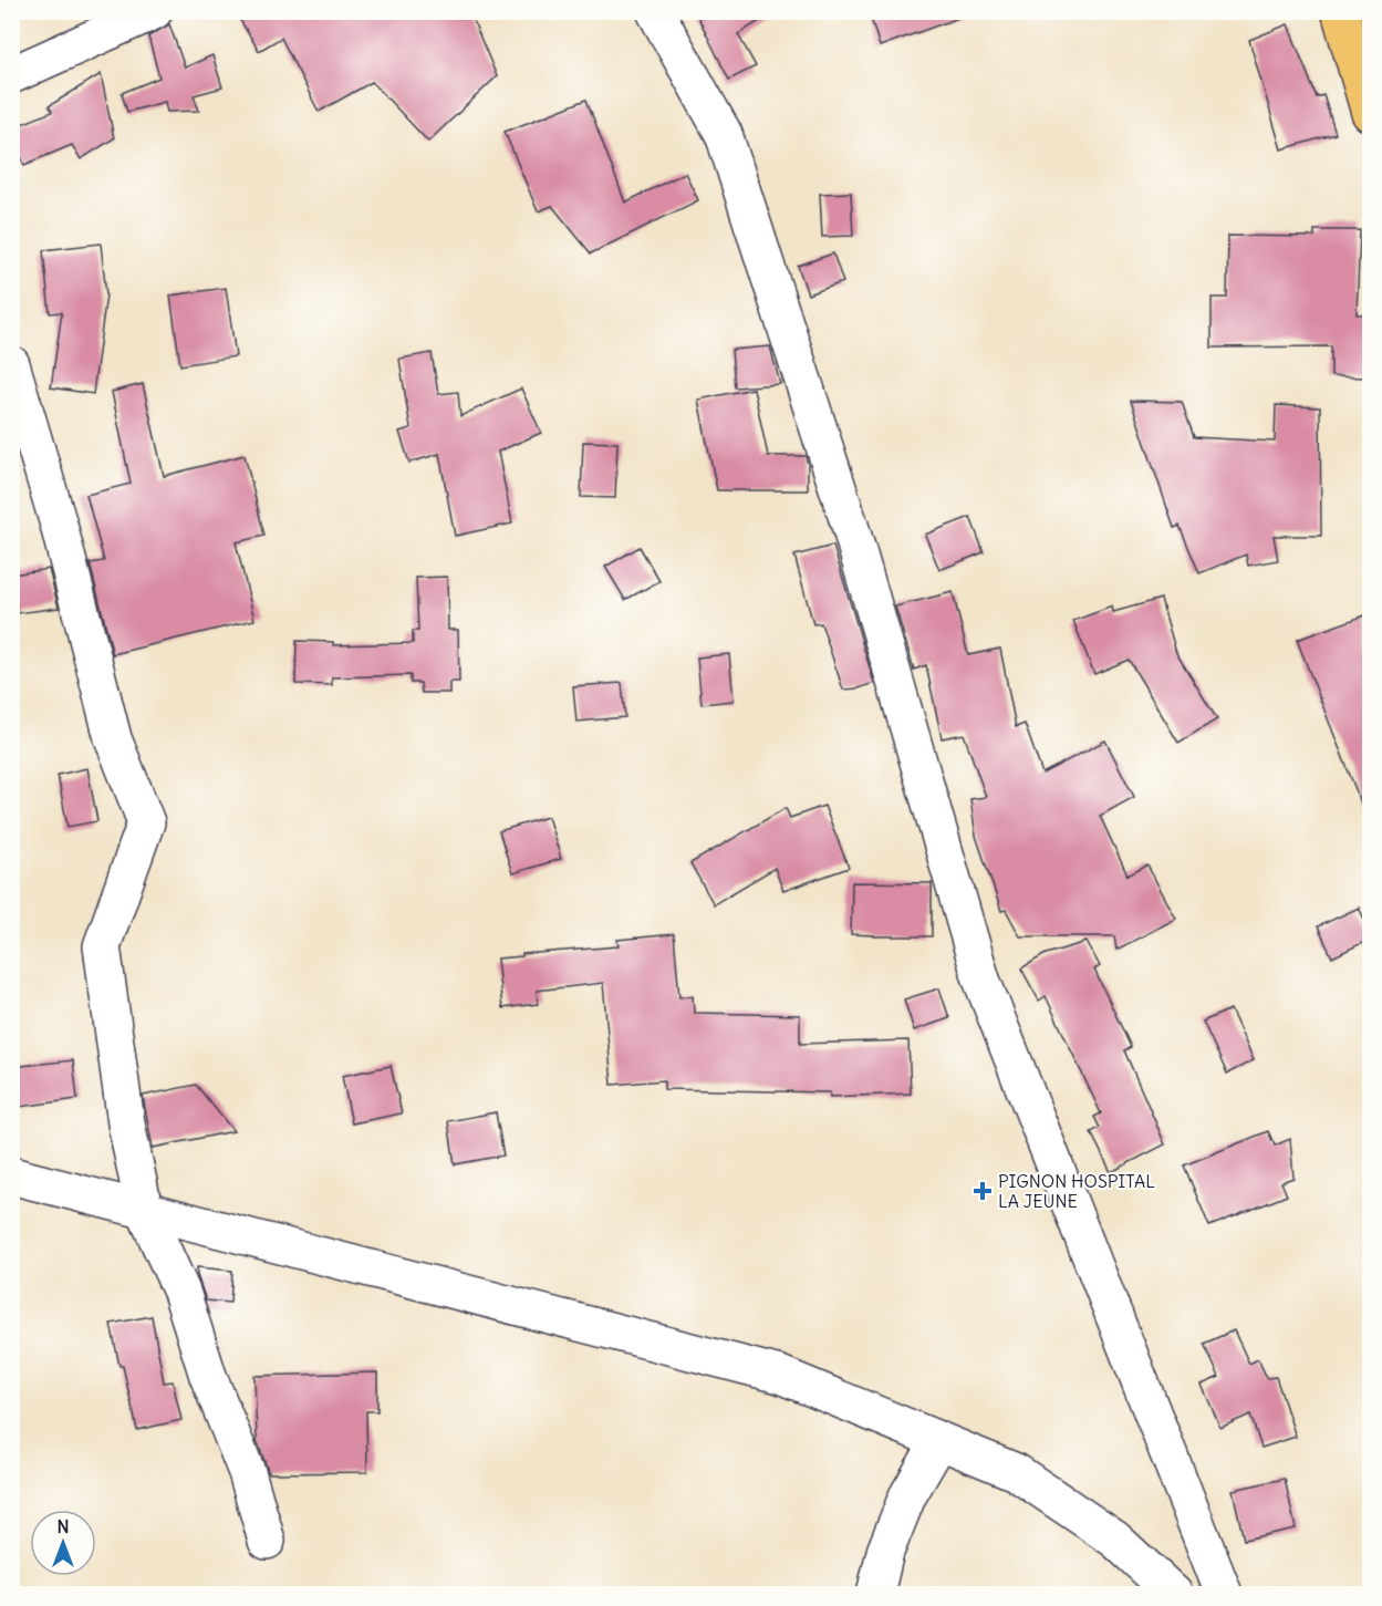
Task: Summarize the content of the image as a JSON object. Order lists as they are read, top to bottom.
{
  "places": {
    "health": ["PIGNON HOSPITAL LA JEUNE"]
  },
  "north": "top"
}
